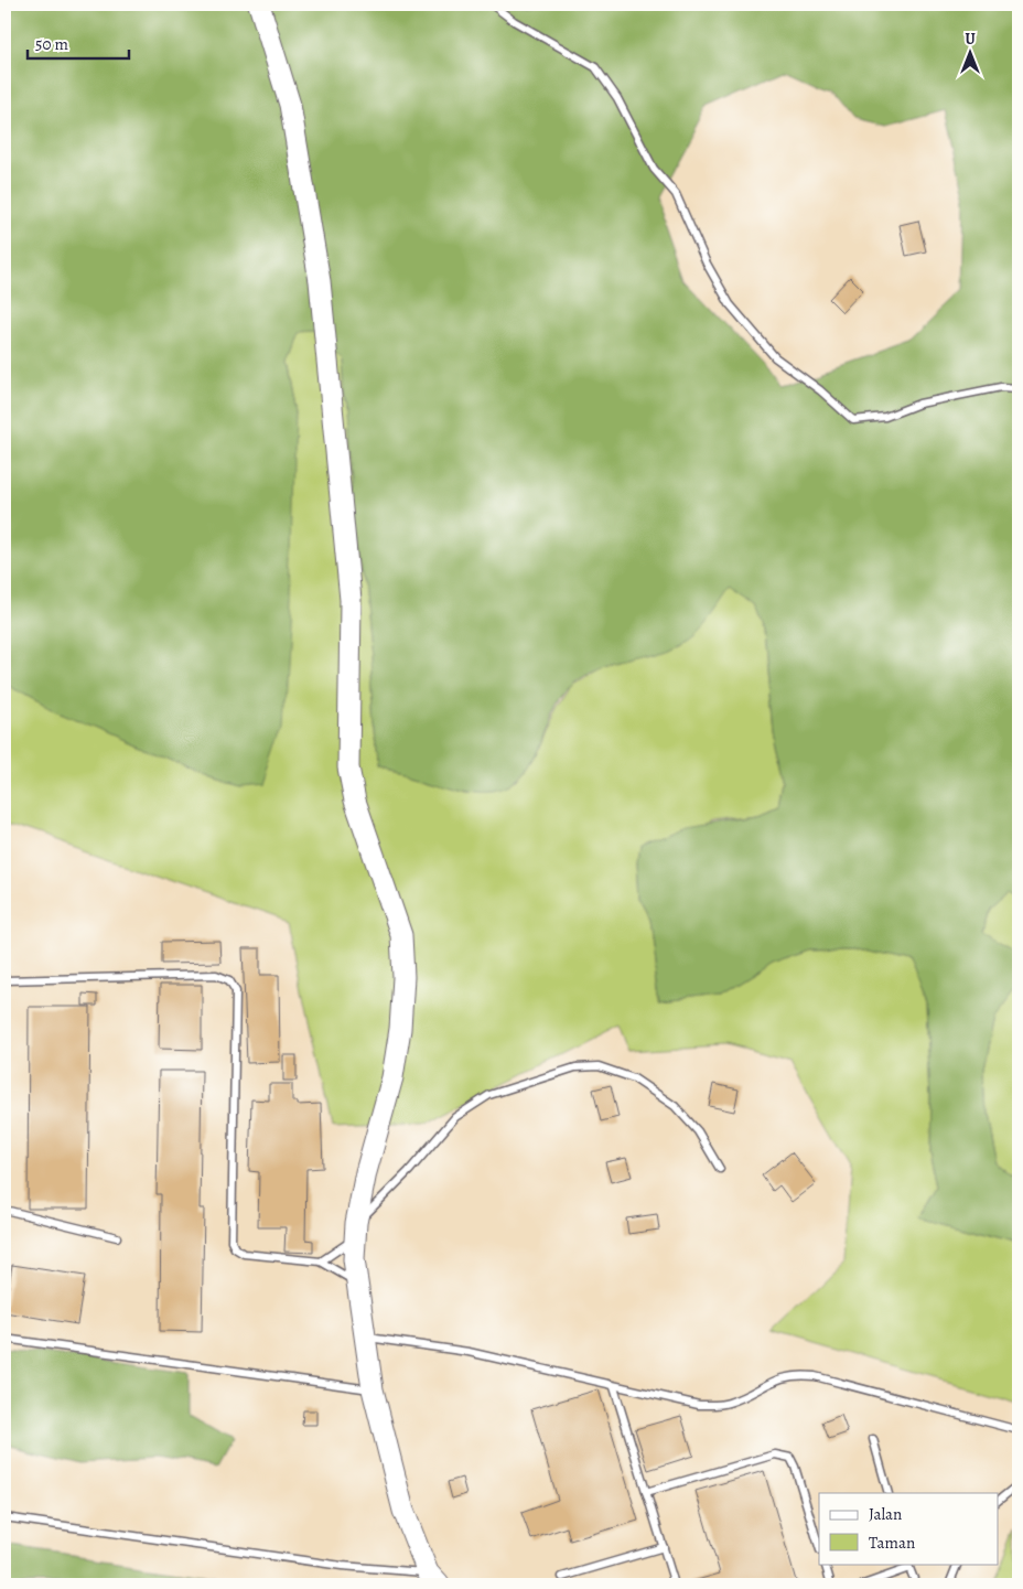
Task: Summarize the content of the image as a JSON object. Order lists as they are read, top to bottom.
{
  "legend": ["Jalan", "Taman"],
  "scale_bar": "50 m",
  "north": "top"
}
